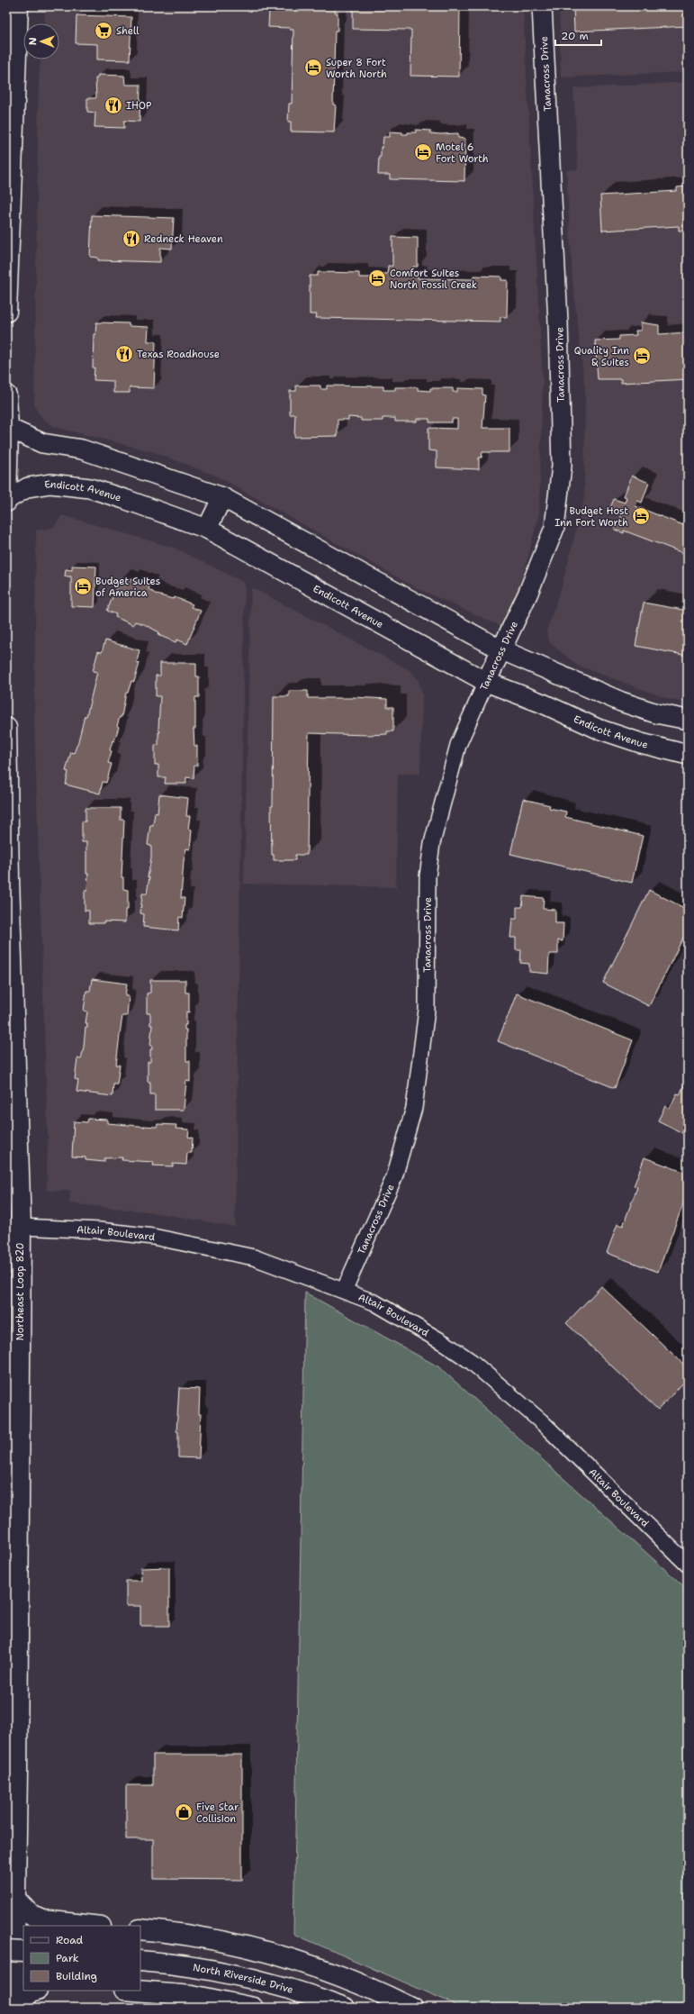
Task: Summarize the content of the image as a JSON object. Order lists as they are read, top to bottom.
{
  "streets": {
    "main road": ["Northeast Loop 820", "North Riverside Drive"],
    "street": ["Tanacross Drive", "Endicott Avenue", "Altair Boulevard"]
  },
  "crossings": [
    ["Tanacross Drive", "Endicott Avenue"],
    ["Tanacross Drive", "Altair Boulevard"],
    ["Altair Boulevard", "Northeast Loop 820"]
  ],
  "places": {
    "supermarket": ["Shell"],
    "hotel": [
      "Super 8 Fort Worth North",
      "Motel 6 Fort Worth",
      "Comfort Suites North Fossil Creek",
      "Quality Inn & Suites",
      "Budget Host Inn Fort Worth",
      "Budget Suites of America"
    ],
    "restaurant": ["IHOP", "Redneck Heaven", "Texas Roadhouse"],
    "shop": ["Five Star Collision"]
  },
  "legend": ["Road", "Park", "Building"],
  "scale_bar": "20 m",
  "north": "left"
}
